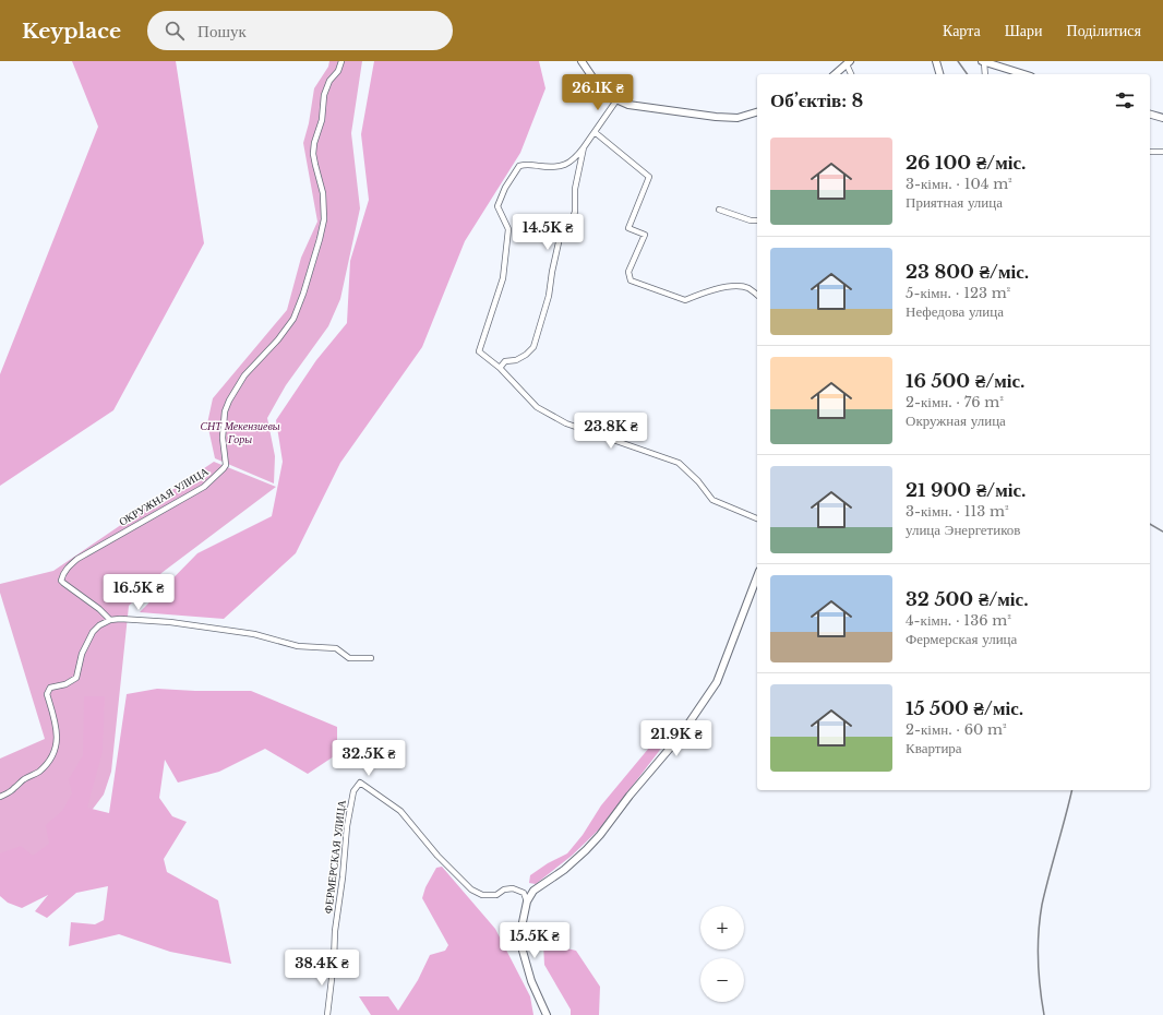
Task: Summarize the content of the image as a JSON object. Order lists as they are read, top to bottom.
{
  "streets": {
    "street": ["ОКРУЖНАЯ УЛИЦА", "ФЕРМЕРСКАЯ УЛИЦА"]
  },
  "parks": ["СНТ Мекензиевы Горы"],
  "page": {
    "header": "Keyplace",
    "search": "Пошук",
    "nav": ["Карта", "Шари", "Поділитися"],
    "price": [
      "26.1K ₴",
      "14.5K ₴",
      "23.8K ₴",
      "16.5K ₴",
      "21.9K ₴",
      "32.5K ₴",
      "15.5K ₴",
      "38.4K ₴"
    ],
    "heading": "Об’єктів: 8",
    "list": [
      {
        "name": "26 100 ₴/міс.",
        "note": "3-кімн. · 104 m² · Приятная улица"
      },
      {
        "name": "23 800 ₴/міс.",
        "note": "5-кімн. · 123 m² · Нефедова улица"
      },
      {
        "name": "16 500 ₴/міс.",
        "note": "2-кімн. · 76 m² · Окружная улица"
      },
      {
        "name": "21 900 ₴/міс.",
        "note": "3-кімн. · 113 m² · улица Энергетиков"
      },
      {
        "name": "32 500 ₴/міс.",
        "note": "4-кімн. · 136 m² · Фермерская улица"
      },
      {
        "name": "15 500 ₴/міс.",
        "note": "2-кімн. · 60 m² · Квартира"
      }
    ],
    "map_buttons": ["+", "−"]
  }
}
